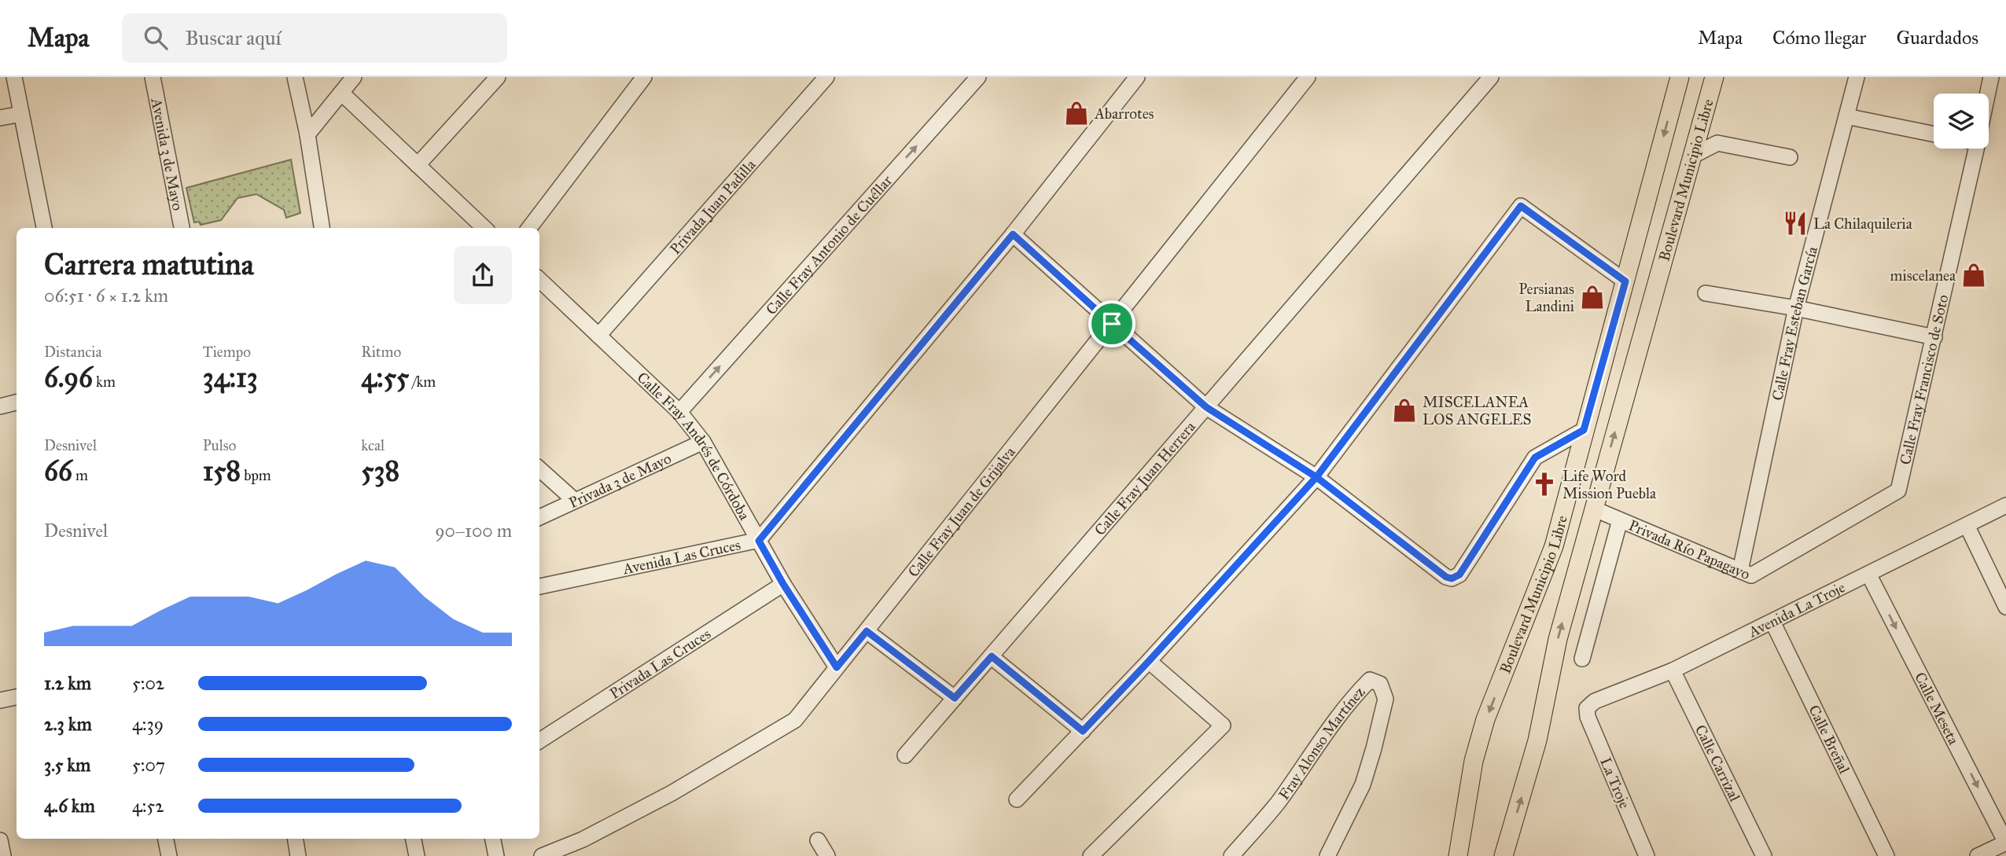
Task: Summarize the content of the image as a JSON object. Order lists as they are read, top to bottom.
{
  "streets": {
    "main road": ["Boulevard Municipio Libre"],
    "street": [
      "Avenida 3 de Mayo",
      "Privada Juan Padilla",
      "Calle Fray Antonio de Cuéllar",
      "Calle Fray Esteban García",
      "Calle Fray Francisco de Soto",
      "Calle Fray Andrés de Córdoba",
      "Calle Fray Juan Herrera",
      "Privada 3 de Mayo",
      "Calle Fray Juan de Grijalva",
      "Privada Río Papagayo",
      "Avenida Las Cruces",
      "Avenida La Troje",
      "Privada Las Cruces",
      "Calle Meseta",
      "Calle Breñal",
      "Fray Alonso Martínez",
      "Calle Carrizal",
      "La Troje"
    ]
  },
  "crossings": [
    ["Boulevard Municipio Libre", "Privada Río Papagayo"],
    ["Privada Juan Padilla", "Calle Fray Andrés de Córdoba"],
    ["Calle Fray Antonio de Cuéllar", "Calle Fray Andrés de Córdoba"],
    ["Calle Fray Esteban García", "Privada Río Papagayo"],
    ["Calle Fray Francisco de Soto", "Privada Río Papagayo"],
    ["Calle Fray Andrés de Córdoba", "Privada 3 de Mayo"],
    ["Calle Fray Andrés de Córdoba", "Calle Fray Juan de Grijalva"],
    ["Calle Fray Andrés de Córdoba", "Avenida Las Cruces"],
    ["Calle Fray Andrés de Córdoba", "Privada Las Cruces"],
    ["Avenida La Troje", "Calle Meseta"],
    ["Avenida La Troje", "Calle Breñal"],
    ["Avenida La Troje", "Calle Carrizal"],
    ["Avenida La Troje", "La Troje"]
  ],
  "one_way": ["Calle Fray Antonio de Cuéllar"],
  "places": {
    "shop": [
      "Abarrotes",
      "miscelanea",
      "Persianas Landini",
      "MISCELANEA LOS ANGELES"
    ],
    "restaurant": ["La Chilaquileria"],
    "church": ["Life Word Mission Puebla"]
  },
  "page": {
    "header": "Mapa",
    "search": "Buscar aquí",
    "nav": ["Mapa", "Cómo llegar", "Guardados"],
    "heading": ["Carrera matutina", "06:51 · 6 × 1.2 km"],
    "stats": [
      ["Distancia", "6.96 km"],
      ["Tiempo", "34:13"],
      ["Ritmo", "4:55 /km"],
      ["Desnivel", "66 m"],
      ["Pulso", "158 bpm"],
      ["kcal", "538"]
    ],
    "chart": ["Desnivel", "90–100 m"],
    "list": [
      {
        "name": "1.2 km",
        "note": "5:02"
      },
      {
        "name": "2.3 km",
        "note": "4:39"
      },
      {
        "name": "3.5 km",
        "note": "5:07"
      },
      {
        "name": "4.6 km",
        "note": "4:52"
      }
    ]
  }
}
